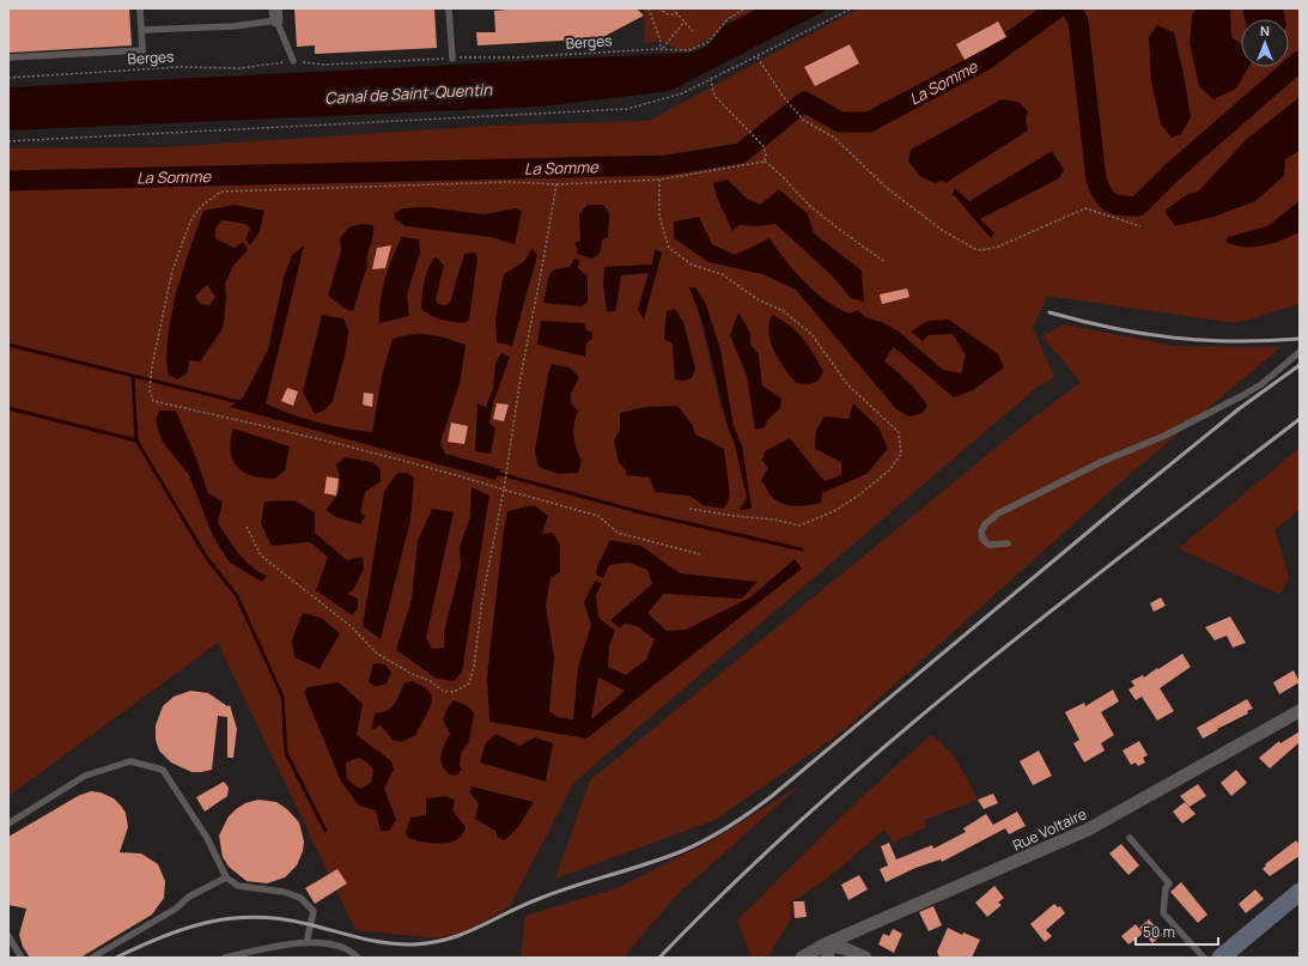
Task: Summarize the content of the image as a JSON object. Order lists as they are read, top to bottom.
{
  "streets": {
    "street": ["Rue Voltaire"],
    "path": ["Berges"]
  },
  "water": ["La Somme", "Canal de Saint-Quentin"],
  "scale_bar": "50 m",
  "north": "top"
}
